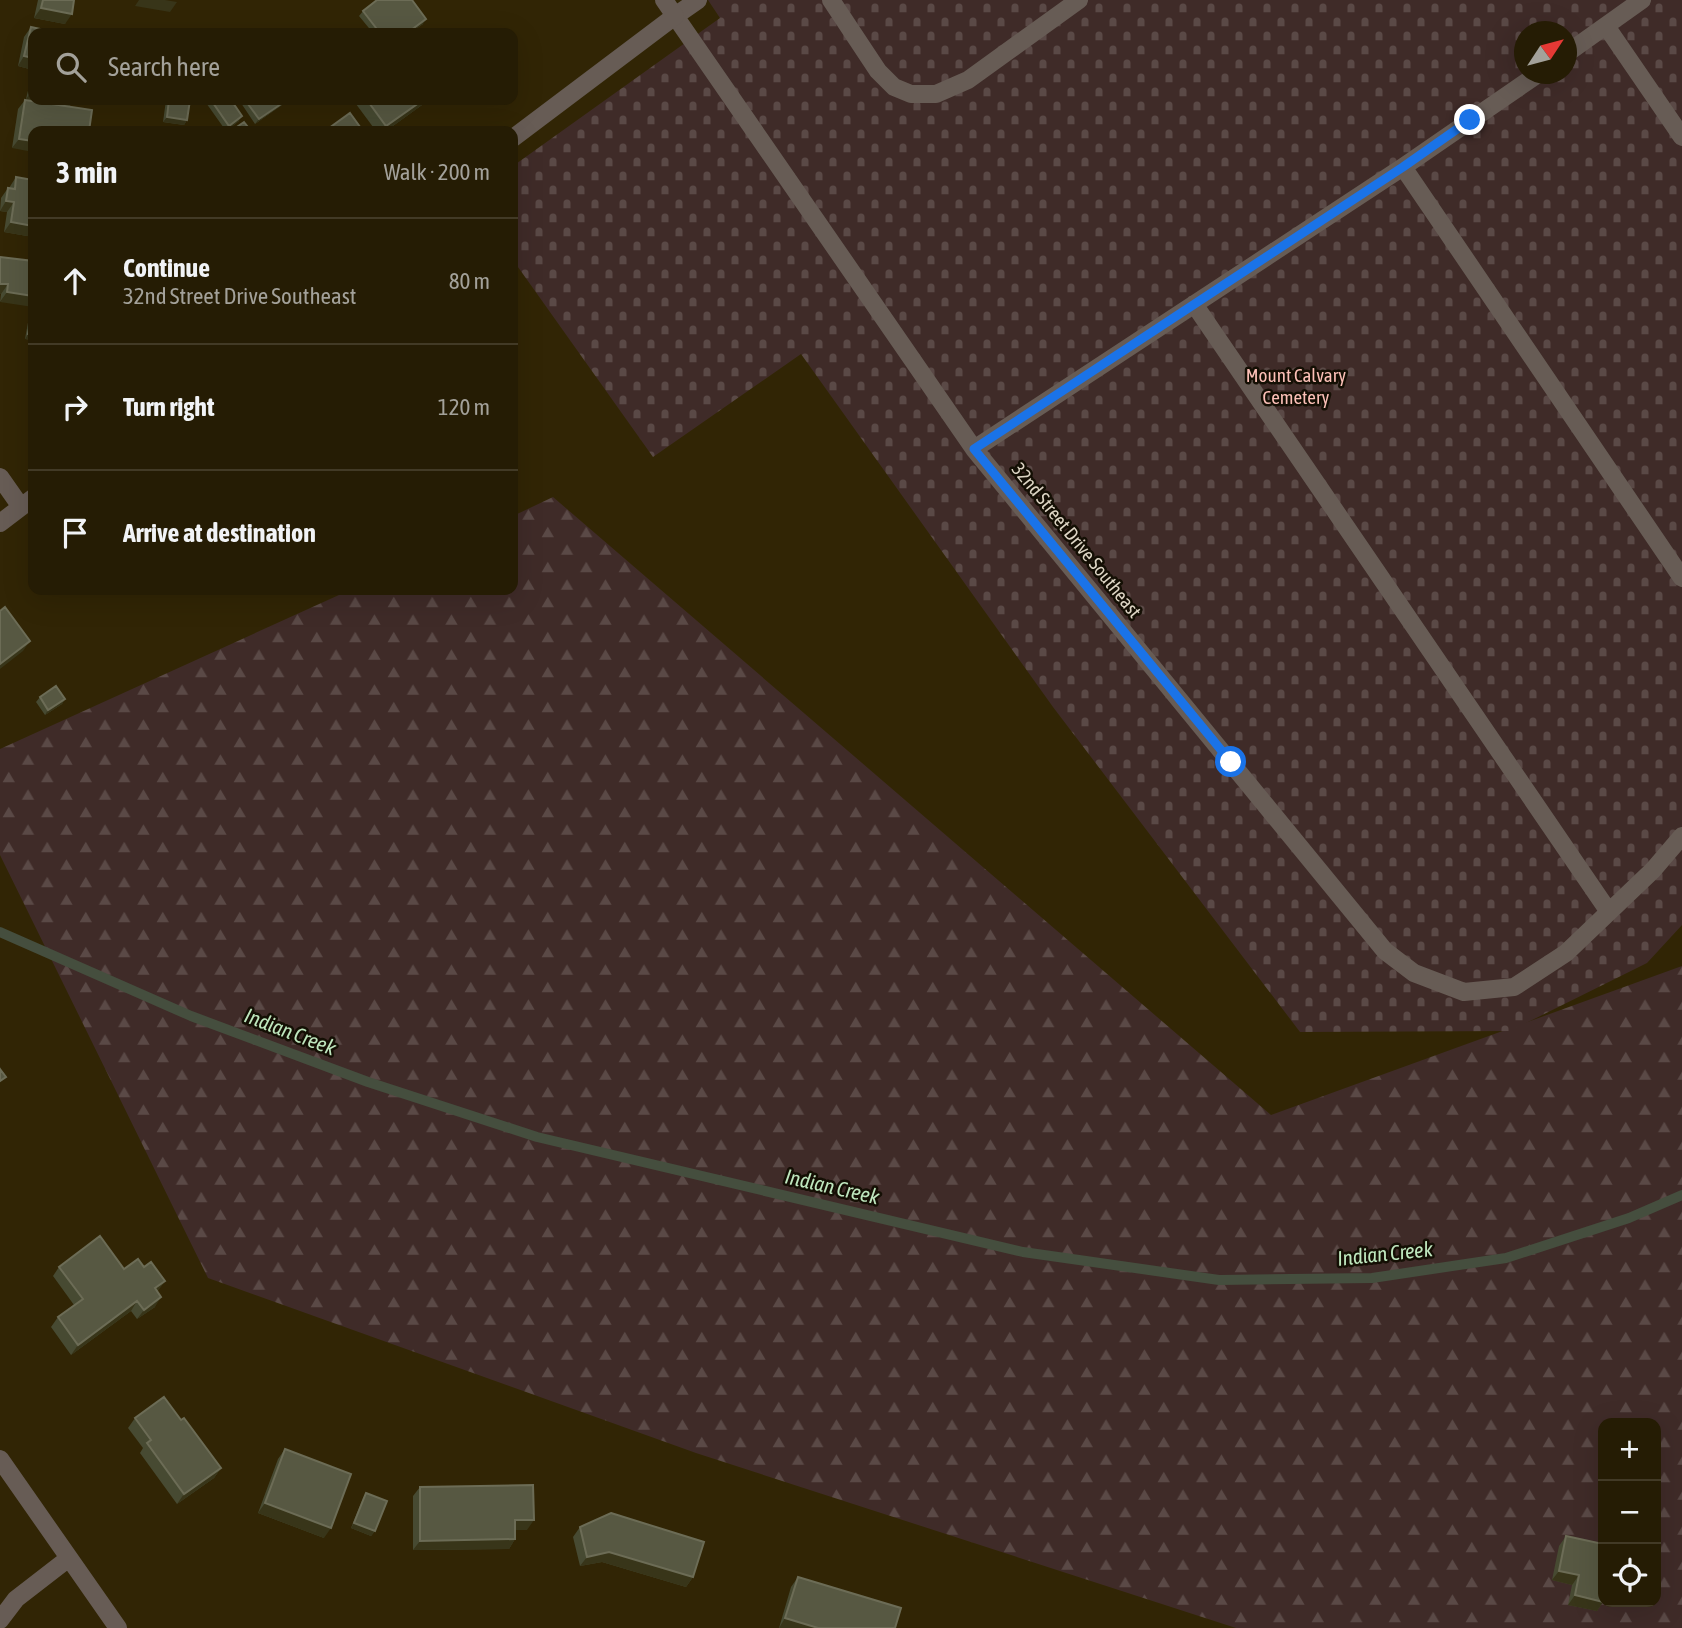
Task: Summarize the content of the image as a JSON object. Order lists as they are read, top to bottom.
{
  "streets": {
    "street": ["32nd Street Drive Southeast"]
  },
  "water": ["Indian Creek"],
  "parks": ["Mount Calvary Cemetery"],
  "north": "top right",
  "page": {
    "search": "Search here",
    "heading": ["3 min", "Walk · 200 m"],
    "list": [
      ["Continue", "32nd Street Drive Southeast", "80 m"],
      ["Turn right", "120 m"],
      "Arrive at destination"
    ],
    "map_buttons": ["+", "−"]
  }
}
